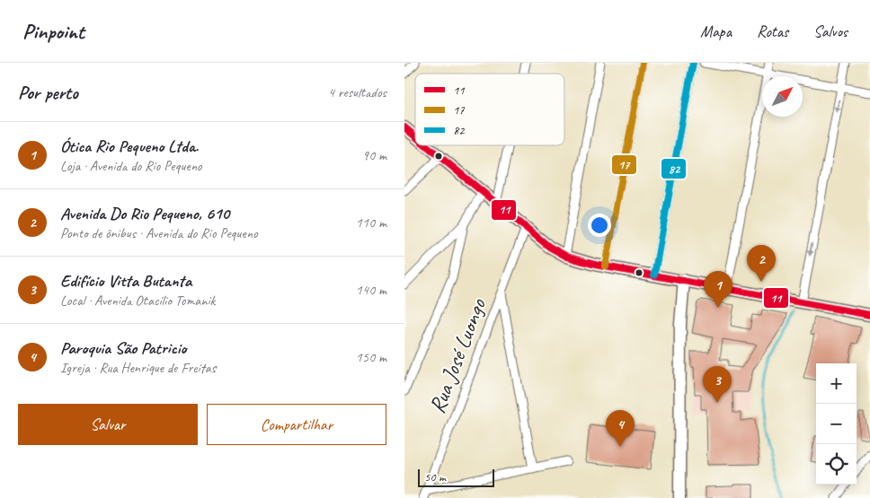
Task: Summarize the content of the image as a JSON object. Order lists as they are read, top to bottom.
{
  "streets": {
    "street": ["Rua José Luongo"]
  },
  "lines": ["transit line 17", "transit line 82", "transit line 11"],
  "legend": ["11", "17", "82"],
  "scale_bar": "50 m",
  "north": "top right",
  "page": {
    "header": "Pinpoint",
    "nav": ["Mapa", "Rotas", "Salvos"],
    "heading": ["Por perto", "4 resultados"],
    "list": [
      {
        "mark": "1",
        "name": "Ótica Rio Pequeno Ltda.",
        "note": "Loja · Avenida do Rio Pequeno",
        "value": "90 m"
      },
      {
        "mark": "2",
        "name": "Avenida Do Rio Pequeno, 610",
        "note": "Ponto de ônibus · Avenida do Rio Pequeno",
        "value": "110 m"
      },
      {
        "mark": "3",
        "name": "Edifício Vitta Butanta",
        "note": "Local · Avenida Otacílio Tomanik",
        "value": "140 m"
      },
      {
        "mark": "4",
        "name": "Paroquia São Patricio",
        "note": "Igreja · Rua Henrique de Freitas",
        "value": "150 m"
      }
    ],
    "pins": [
      "2",
      "1",
      "3",
      "4"
    ],
    "map_buttons": ["+", "−"],
    "buttons": ["Salvar", "Compartilhar"],
    "scale": "50 m"
  }
}
